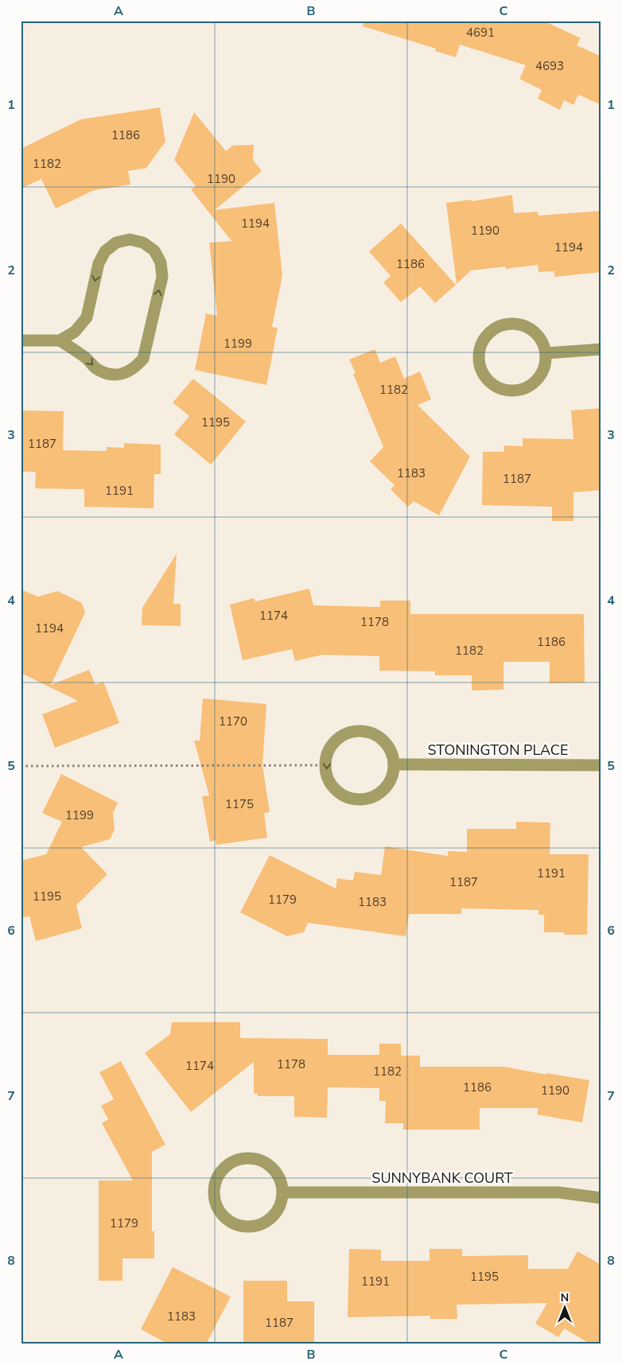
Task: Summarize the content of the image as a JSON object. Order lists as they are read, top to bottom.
{
  "streets": {
    "street": ["STONINGTON PLACE", "SUNNYBANK COURT"]
  },
  "house_numbers": [
    "4691",
    "4693",
    "1186",
    "1182",
    "1190",
    "1194",
    "1190",
    "1194",
    "1186",
    "1199",
    "1182",
    "1195",
    "1187",
    "1183",
    "1187",
    "1191",
    "1174",
    "1178",
    "1194",
    "1186",
    "1182",
    "1170",
    "1175",
    "1199",
    "1191",
    "1187",
    "1195",
    "1179",
    "1183",
    "1178",
    "1174",
    "1182",
    "1186",
    "1190",
    "1179",
    "1195",
    "1191",
    "1183",
    "1187"
  ],
  "north": "top",
  "grid": {
    "columns": ["A", "B", "C"],
    "rows": [
      "1",
      "2",
      "3",
      "4",
      "5",
      "6",
      "7",
      "8"
    ]
  }
}
